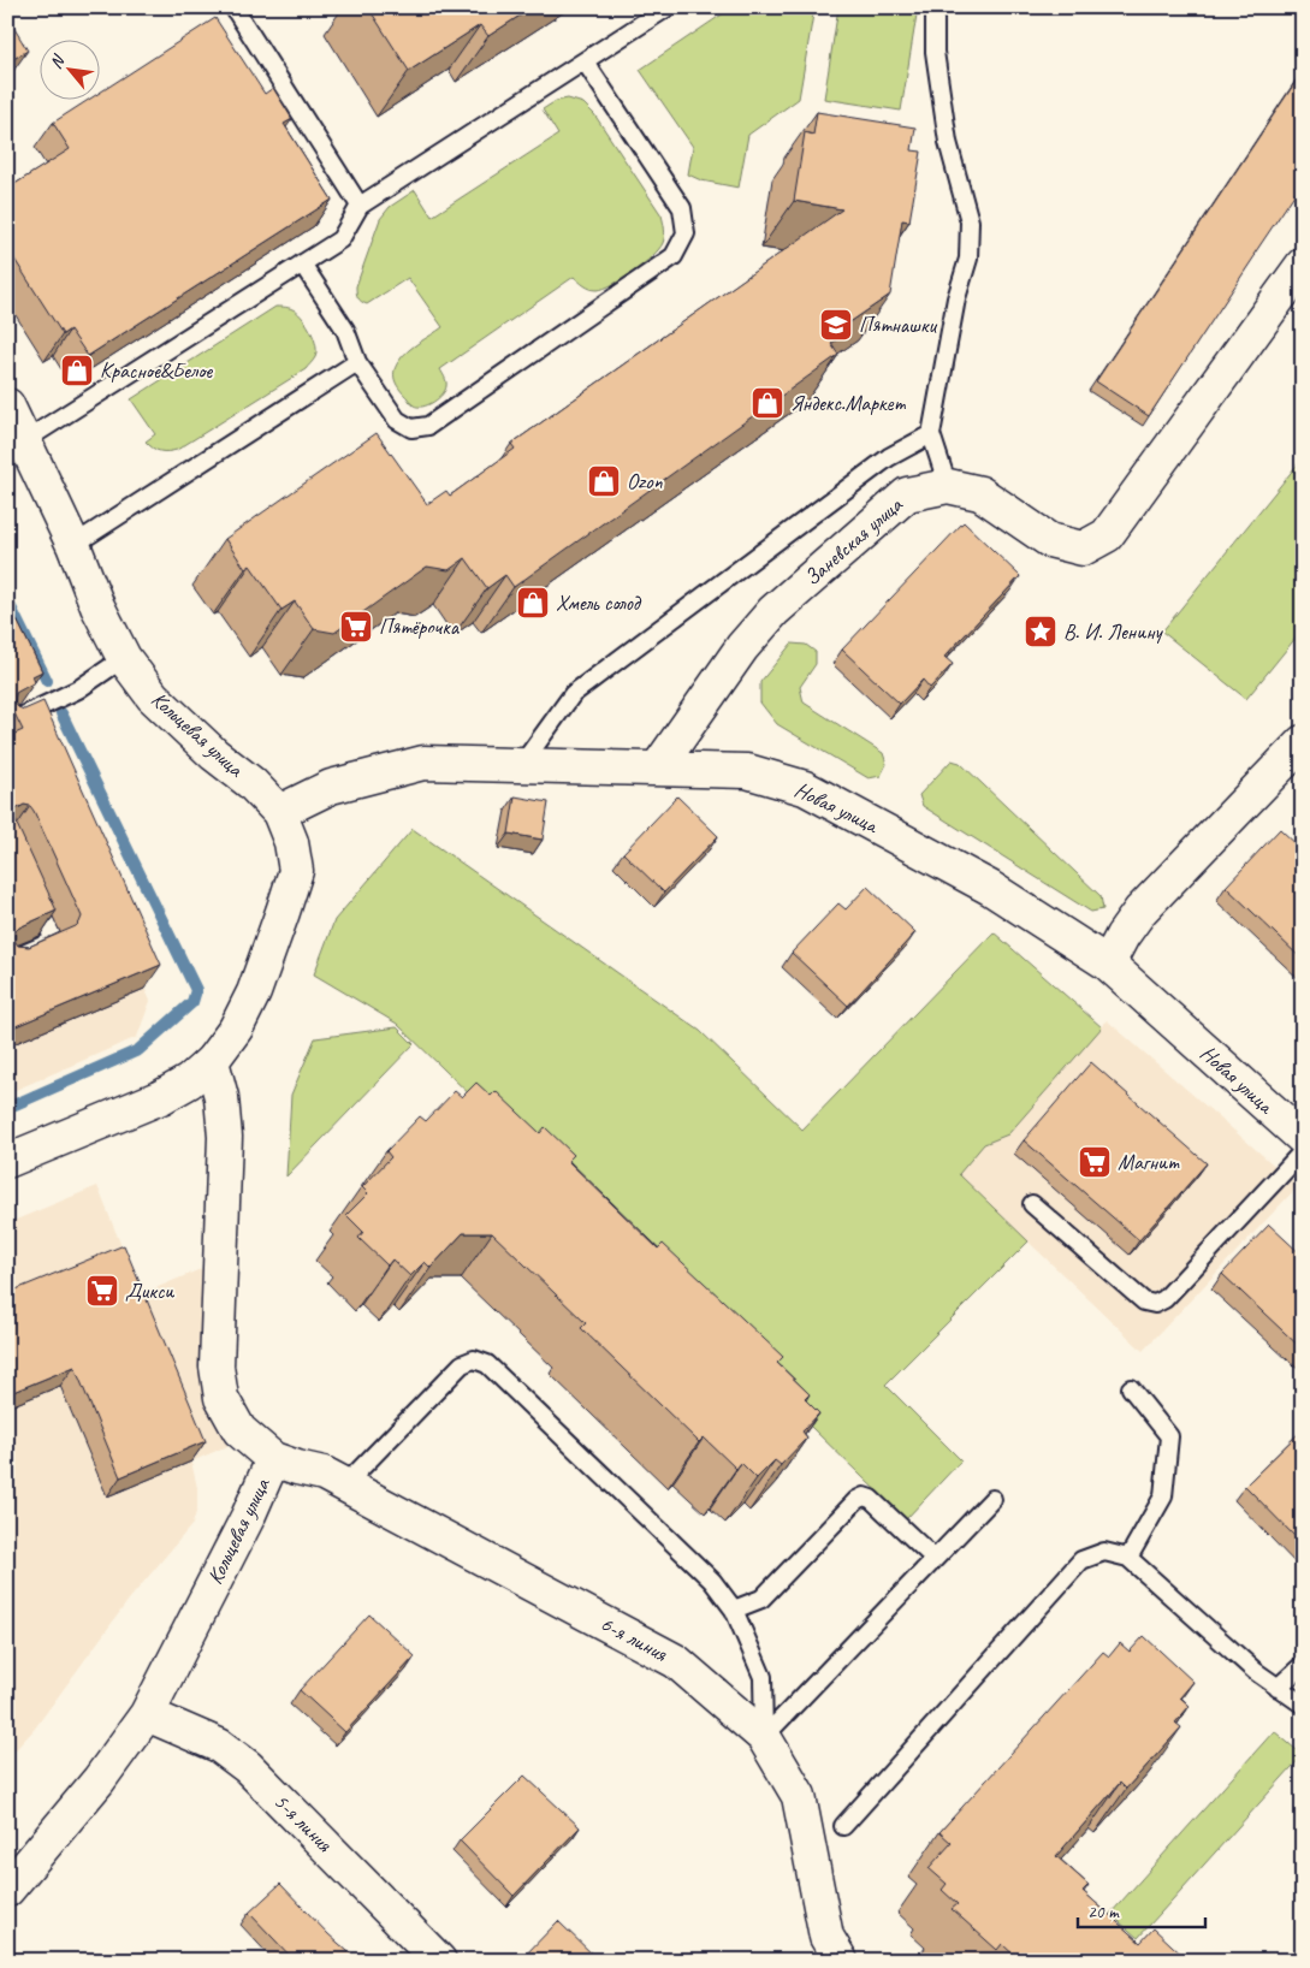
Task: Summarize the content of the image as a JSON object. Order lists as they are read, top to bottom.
{
  "streets": {
    "street": [
      "Заневская улица",
      "Кольцевая улица",
      "Новая улица",
      "6-я линия",
      "5-я линия"
    ]
  },
  "crossings": [
    ["Заневская улица", "Новая улица"],
    ["Кольцевая улица", "Новая улица"],
    ["Кольцевая улица", "6-я линия"],
    ["Кольцевая улица", "5-я линия"]
  ],
  "places": {
    "school or university": ["Пятнашки"],
    "shop": [
      "Красное&Белое",
      "Яндекс.Маркет",
      "Ozon",
      "Хмель солод"
    ],
    "supermarket": ["Пятёрочка", "Магнит", "Дикси"],
    "place": ["В. И. Ленину"]
  },
  "scale_bar": "20 m",
  "north": "top left"
}
